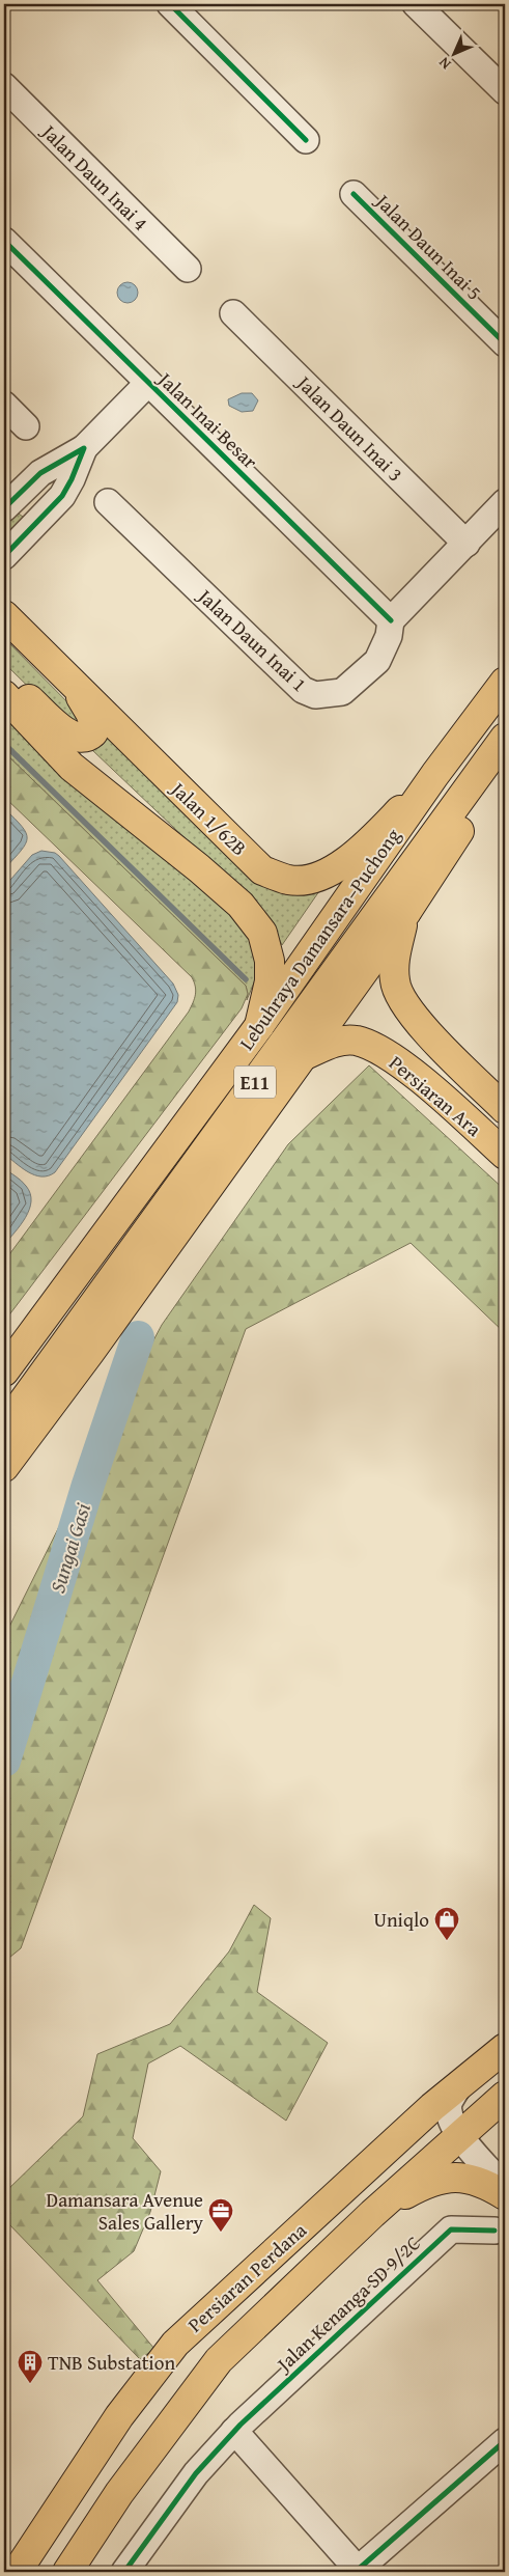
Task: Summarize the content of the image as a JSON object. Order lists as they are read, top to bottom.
{
  "streets": {
    "main road": [
      "Jalan 1/62B",
      "Lebuhraya Damansara–Puchong",
      "E11",
      "Persiaran Ara",
      "Persiaran Perdana"
    ],
    "street": [
      "Jalan Daun Inai 4",
      "Jalan Daun Inai 5",
      "Jalan Inai Besar",
      "Jalan Daun Inai 3",
      "Jalan Daun Inai 1",
      "Jalan Kenanga SD 9/2C"
    ]
  },
  "crossings": [
    ["Jalan Inai Besar", "Jalan Daun Inai 1"],
    ["Jalan 1/62B", "Lebuhraya Damansara–Puchong"]
  ],
  "water": ["Sungai Gasi"],
  "places": {
    "shop": ["Uniqlo"],
    "office": ["Damansara Avenue Sales Gallery"],
    "building": ["TNB Substation"]
  },
  "north": "bottom left"
}
